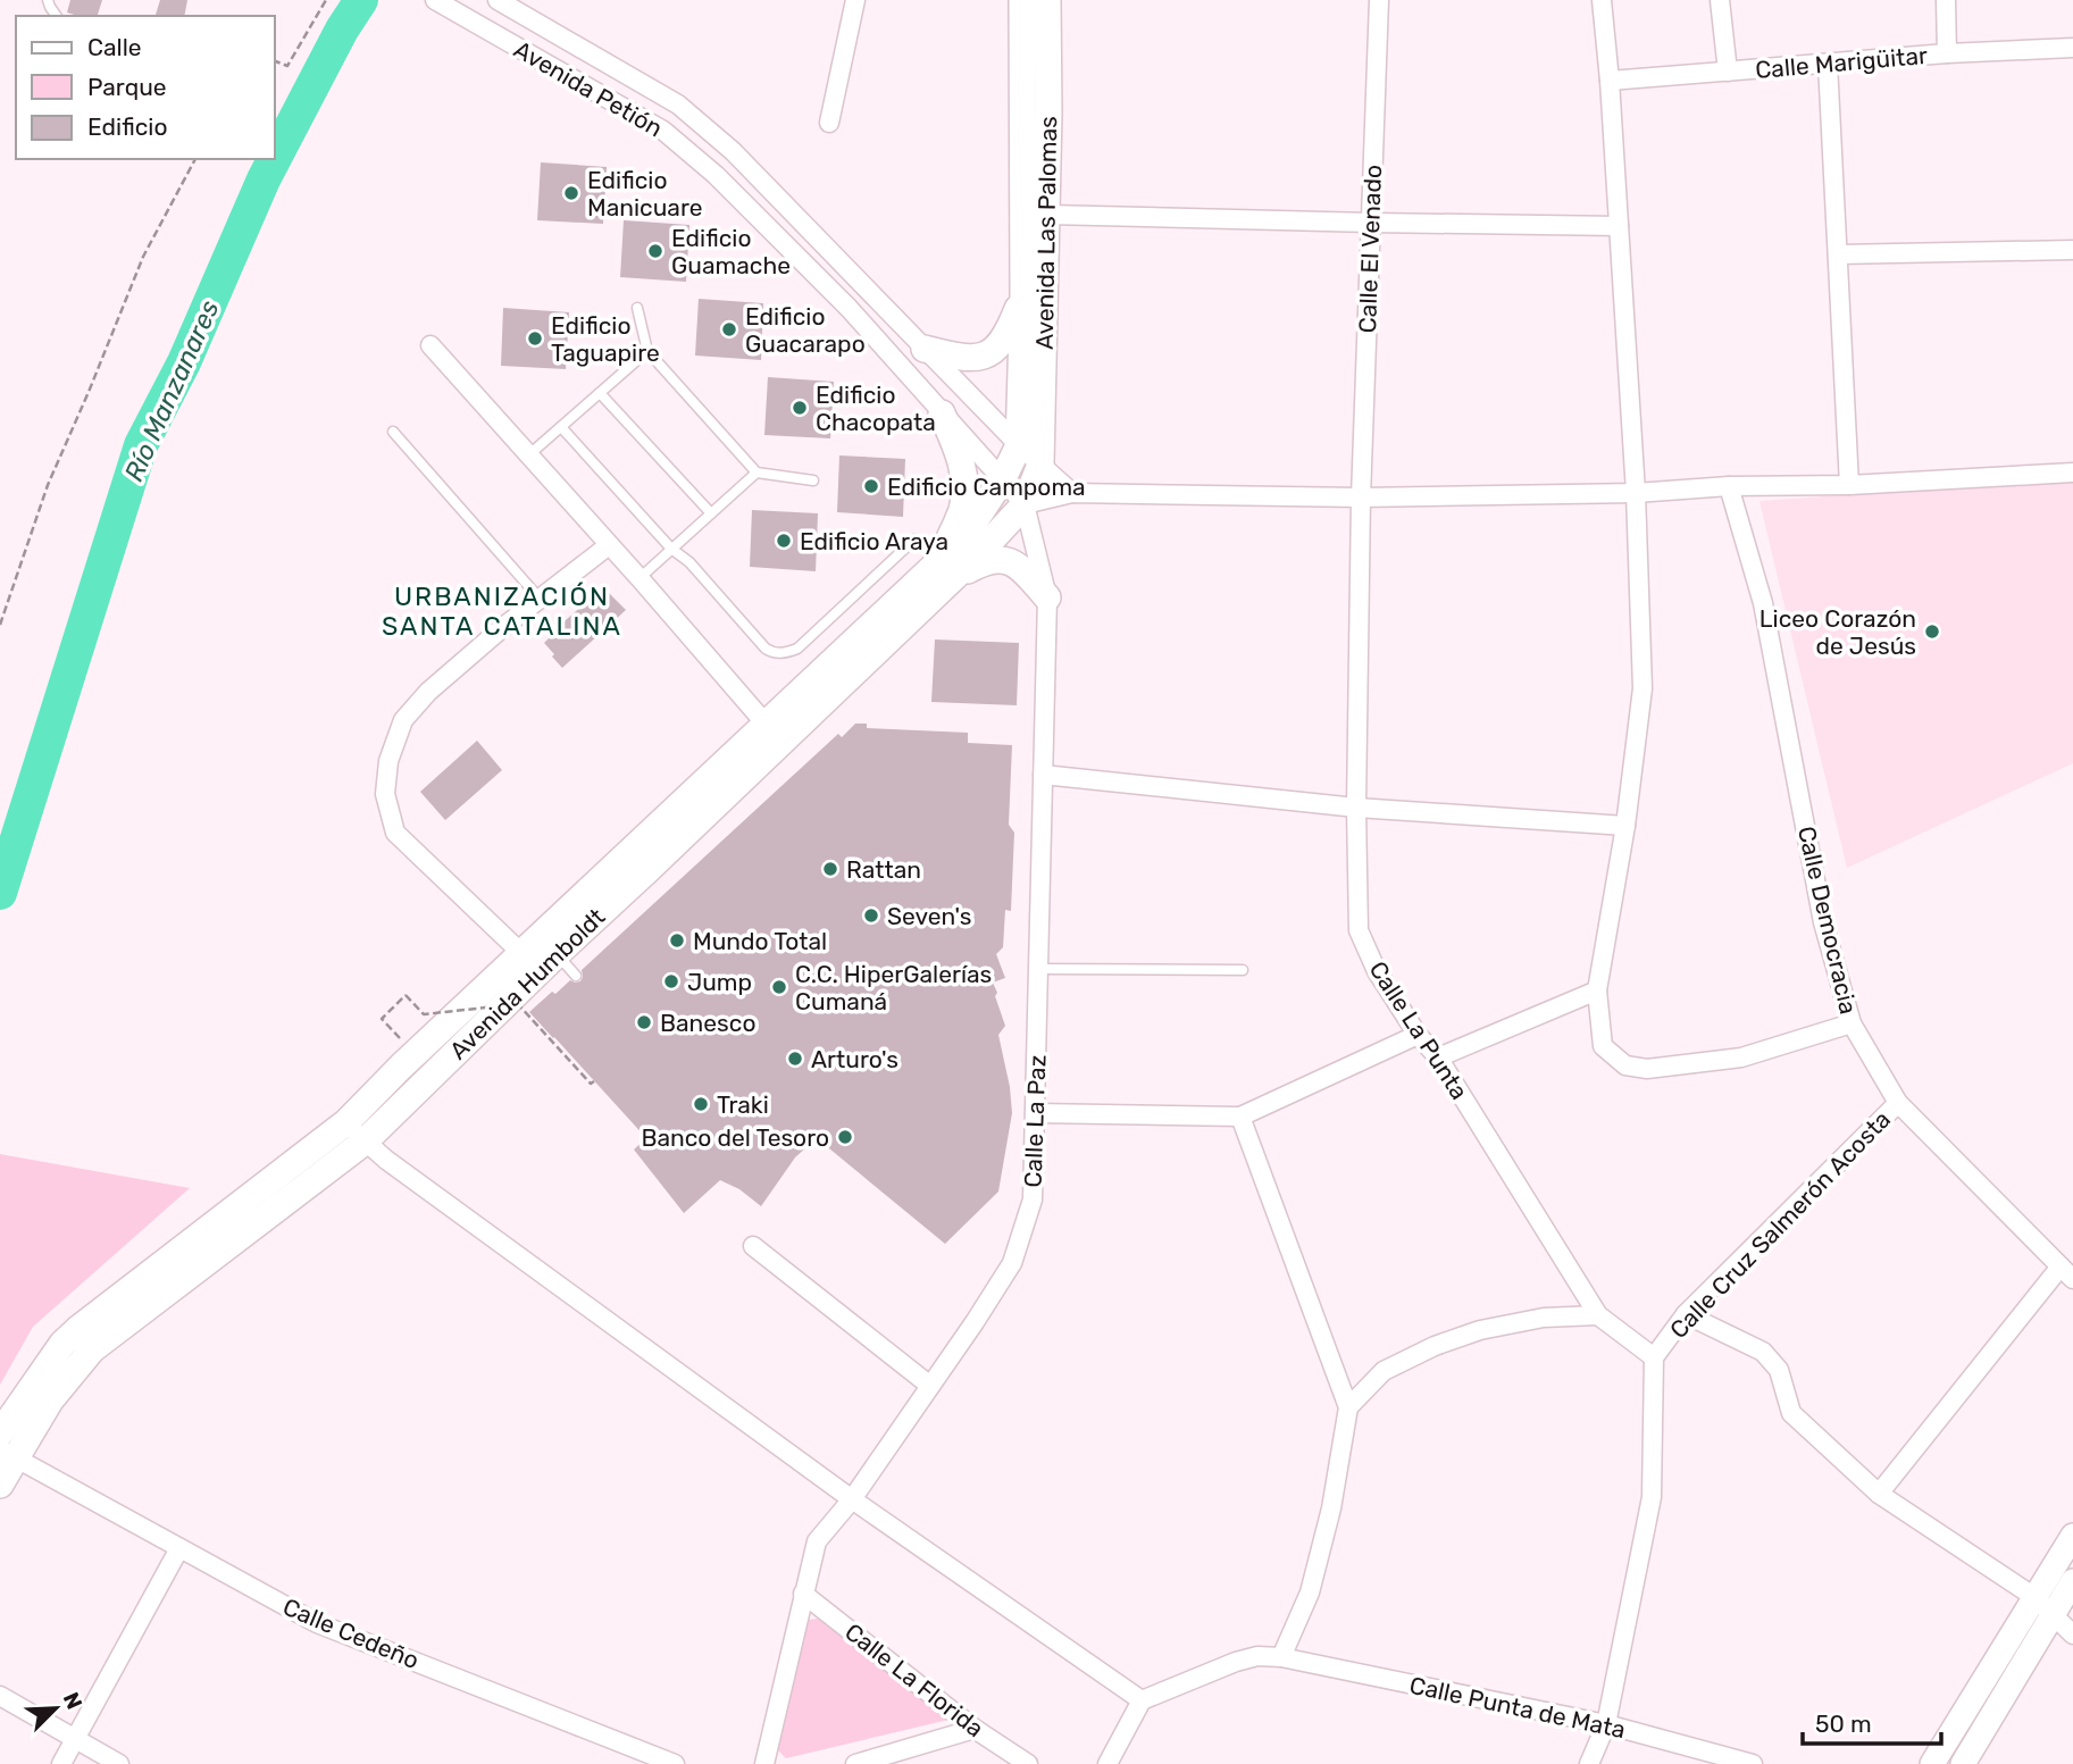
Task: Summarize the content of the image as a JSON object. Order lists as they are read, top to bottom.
{
  "streets": {
    "main road": ["Avenida Las Palomas", "Avenida Humboldt"],
    "street": [
      "Calle Marigüitar",
      "Avenida Petión",
      "Calle El Venado",
      "Calle Democracia",
      "Calle La Punta",
      "Calle La Paz",
      "Calle Cruz Salmerón Acosta",
      "Calle Cedeño",
      "Calle La Florida",
      "Calle Punta de Mata"
    ]
  },
  "crossings": [
    ["Avenida Petión", "Avenida Las Palomas"],
    ["Avenida Petión", "Avenida Humboldt"],
    ["Avenida Petión", "Calle La Paz"],
    ["Avenida Las Palomas", "Avenida Humboldt"],
    ["Calle El Venado", "Calle La Punta"],
    ["Calle Democracia", "Calle Cruz Salmerón Acosta"],
    ["Avenida Humboldt", "Calle La Paz"],
    ["Avenida Humboldt", "Calle Cedeño"],
    ["Calle La Punta", "Calle Cruz Salmerón Acosta"],
    ["Calle La Paz", "Calle La Florida"],
    ["Calle Cruz Salmerón Acosta", "Calle Punta de Mata"]
  ],
  "districts": ["URBANIZACIÓN SANTA CATALINA"],
  "water": ["Río Manzanares"],
  "places": [
    "Edificio Manicuare",
    "Edificio Guamache",
    "Edificio Guacarapo",
    "Edificio Taguapire",
    "Edificio Chacopata",
    "Edificio Campoma",
    "Edificio Araya",
    "Liceo Corazón de Jesús",
    "Rattan",
    "Seven's",
    "Mundo Total",
    "Jump",
    "C.C. HiperGalerías Cumaná",
    "Banesco",
    "Arturo's",
    "Traki",
    "Banco del Tesoro"
  ],
  "legend": ["Calle", "Parque", "Edificio"],
  "scale_bar": "50 m",
  "north": "top right"
}
